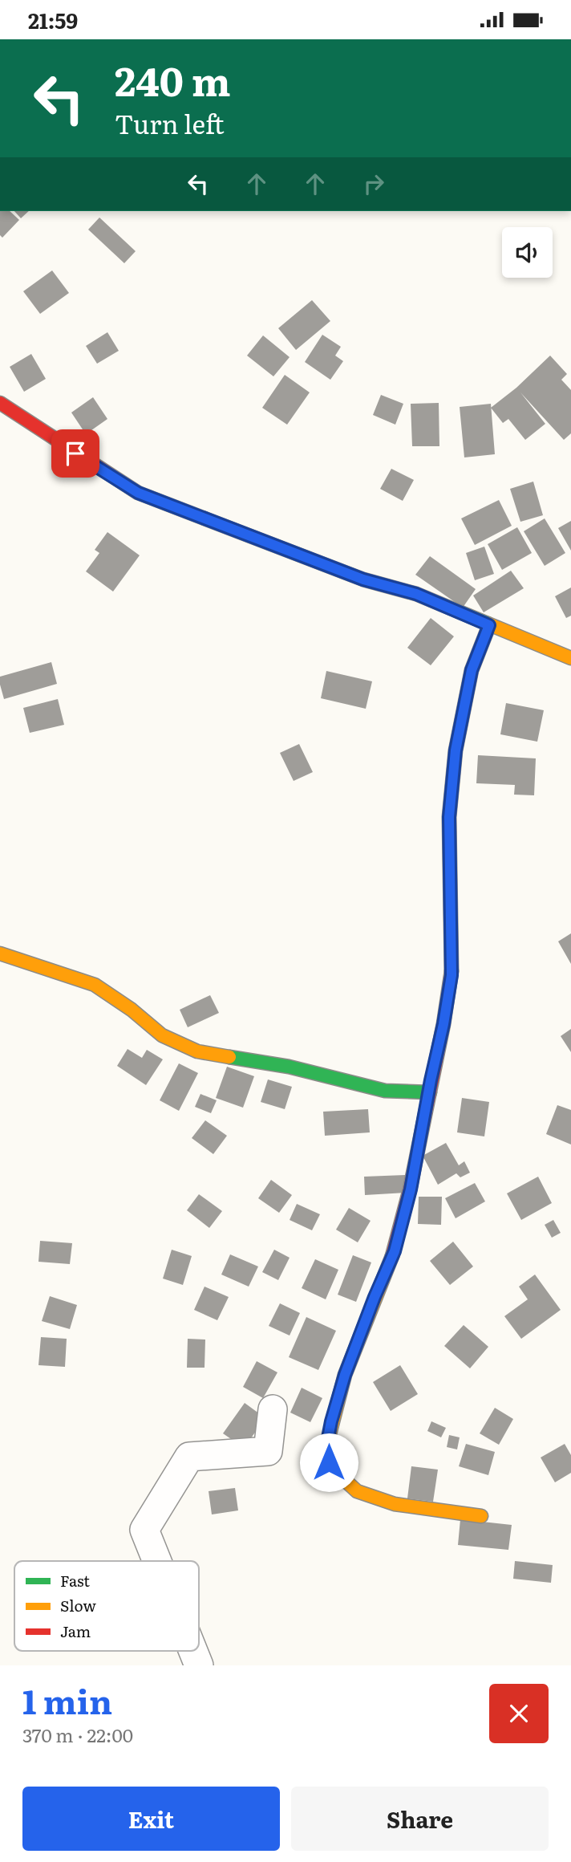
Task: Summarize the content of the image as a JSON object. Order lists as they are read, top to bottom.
{
  "legend": ["Fast", "Slow", "Jam"],
  "page": {
    "status": "21:59",
    "turn": ["240 m", "Turn left"],
    "heading": ["1 min", "370 m · 22:00"],
    "buttons": ["Exit", "Share"]
  }
}
